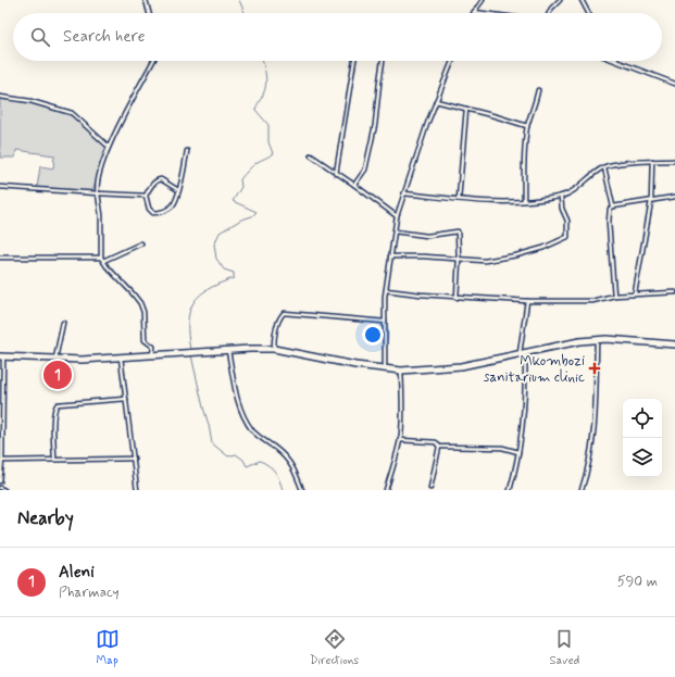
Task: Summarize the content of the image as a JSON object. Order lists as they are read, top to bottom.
{
  "places": {
    "health": ["Mkombozi sanitarium clinic"]
  },
  "page": {
    "search": "Search here",
    "pins": "1",
    "heading": "Nearby",
    "list": [
      {
        "mark": "1",
        "name": "Aleni",
        "note": "Pharmacy",
        "value": "590 m"
      }
    ],
    "nav": ["Map", "Directions", "Saved"]
  }
}
